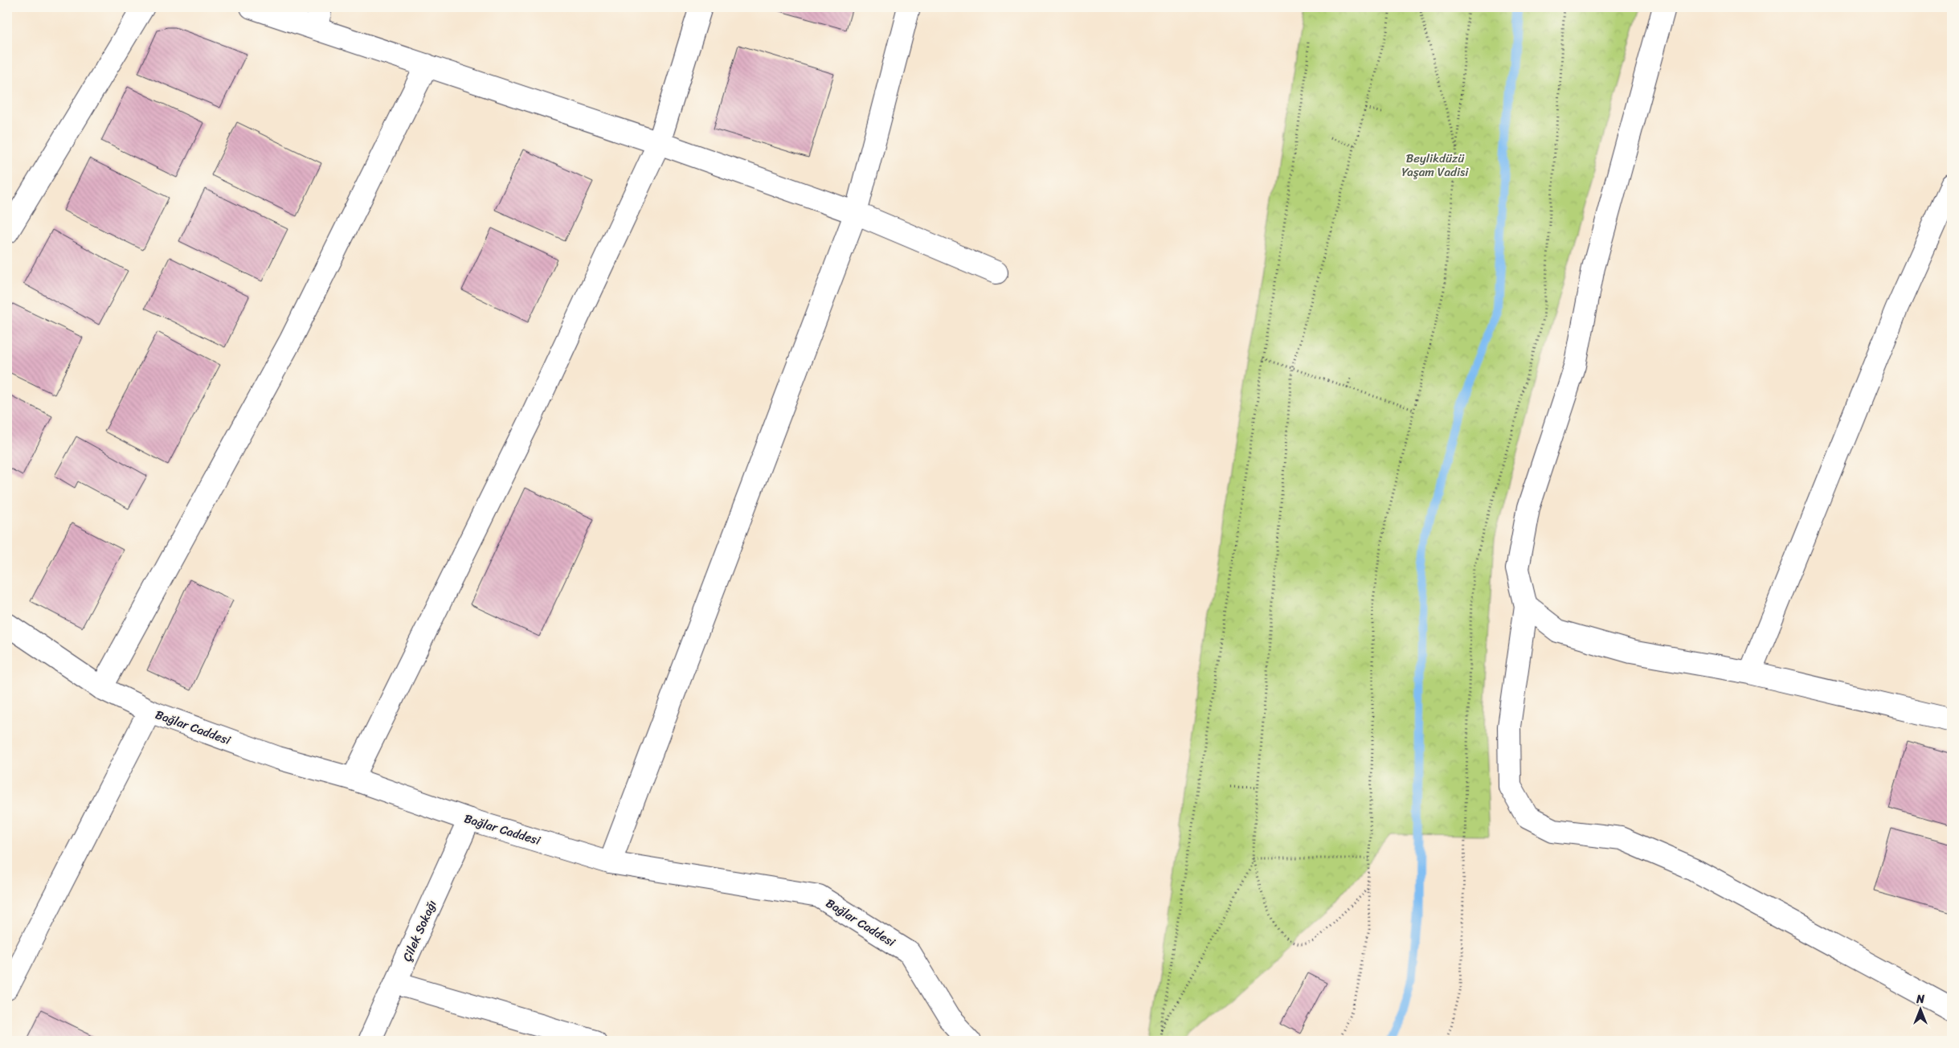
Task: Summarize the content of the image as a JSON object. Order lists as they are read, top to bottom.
{
  "streets": {
    "street": ["Bağlar Caddesi", "Çilek Sokağı"]
  },
  "crossings": [
    ["Bağlar Caddesi", "Çilek Sokağı"]
  ],
  "parks": ["Beylikdüzü Yaşam Vadisi"],
  "north": "top"
}
